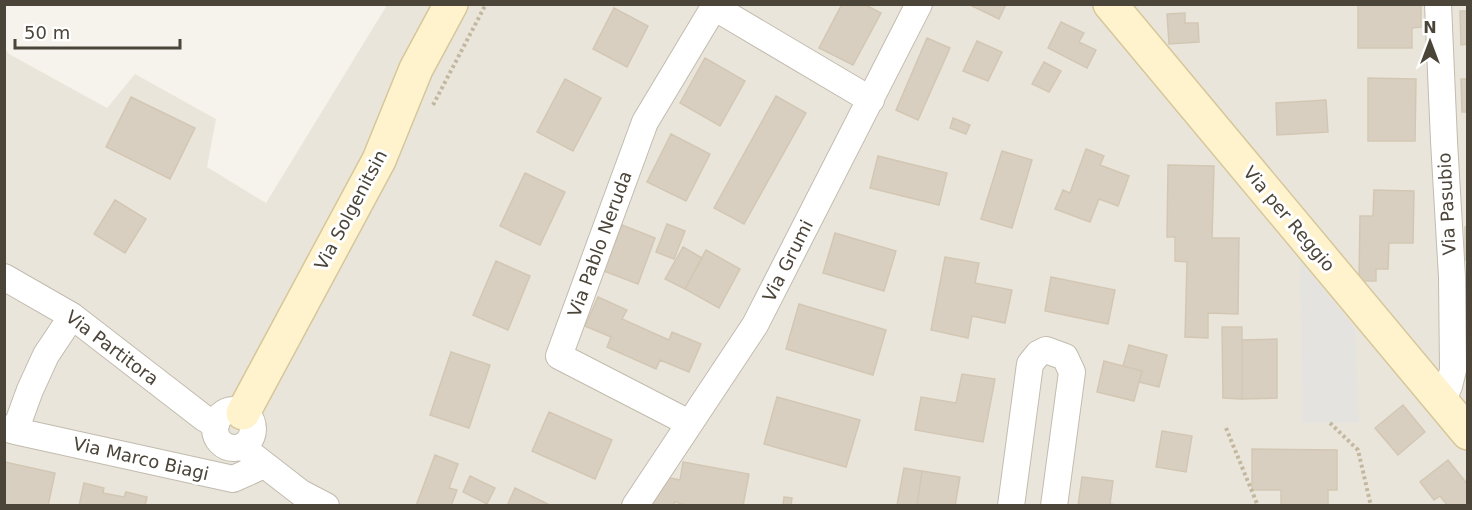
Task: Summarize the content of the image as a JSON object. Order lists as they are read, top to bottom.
{
  "streets": {
    "street": [
      "Via Pasubio",
      "Via Solgenitsin",
      "Via per Reggio",
      "Via Pablo Neruda",
      "Via Grumi",
      "Via Partitora",
      "Via Marco Biagi"
    ]
  },
  "crossings": [
    ["Via Pasubio", "Via per Reggio"],
    ["Via Solgenitsin", "Via Partitora"],
    ["Via Pablo Neruda", "Via Grumi"],
    ["Via Partitora", "Via Marco Biagi"]
  ],
  "scale_bar": "50 m",
  "north": "top"
}
